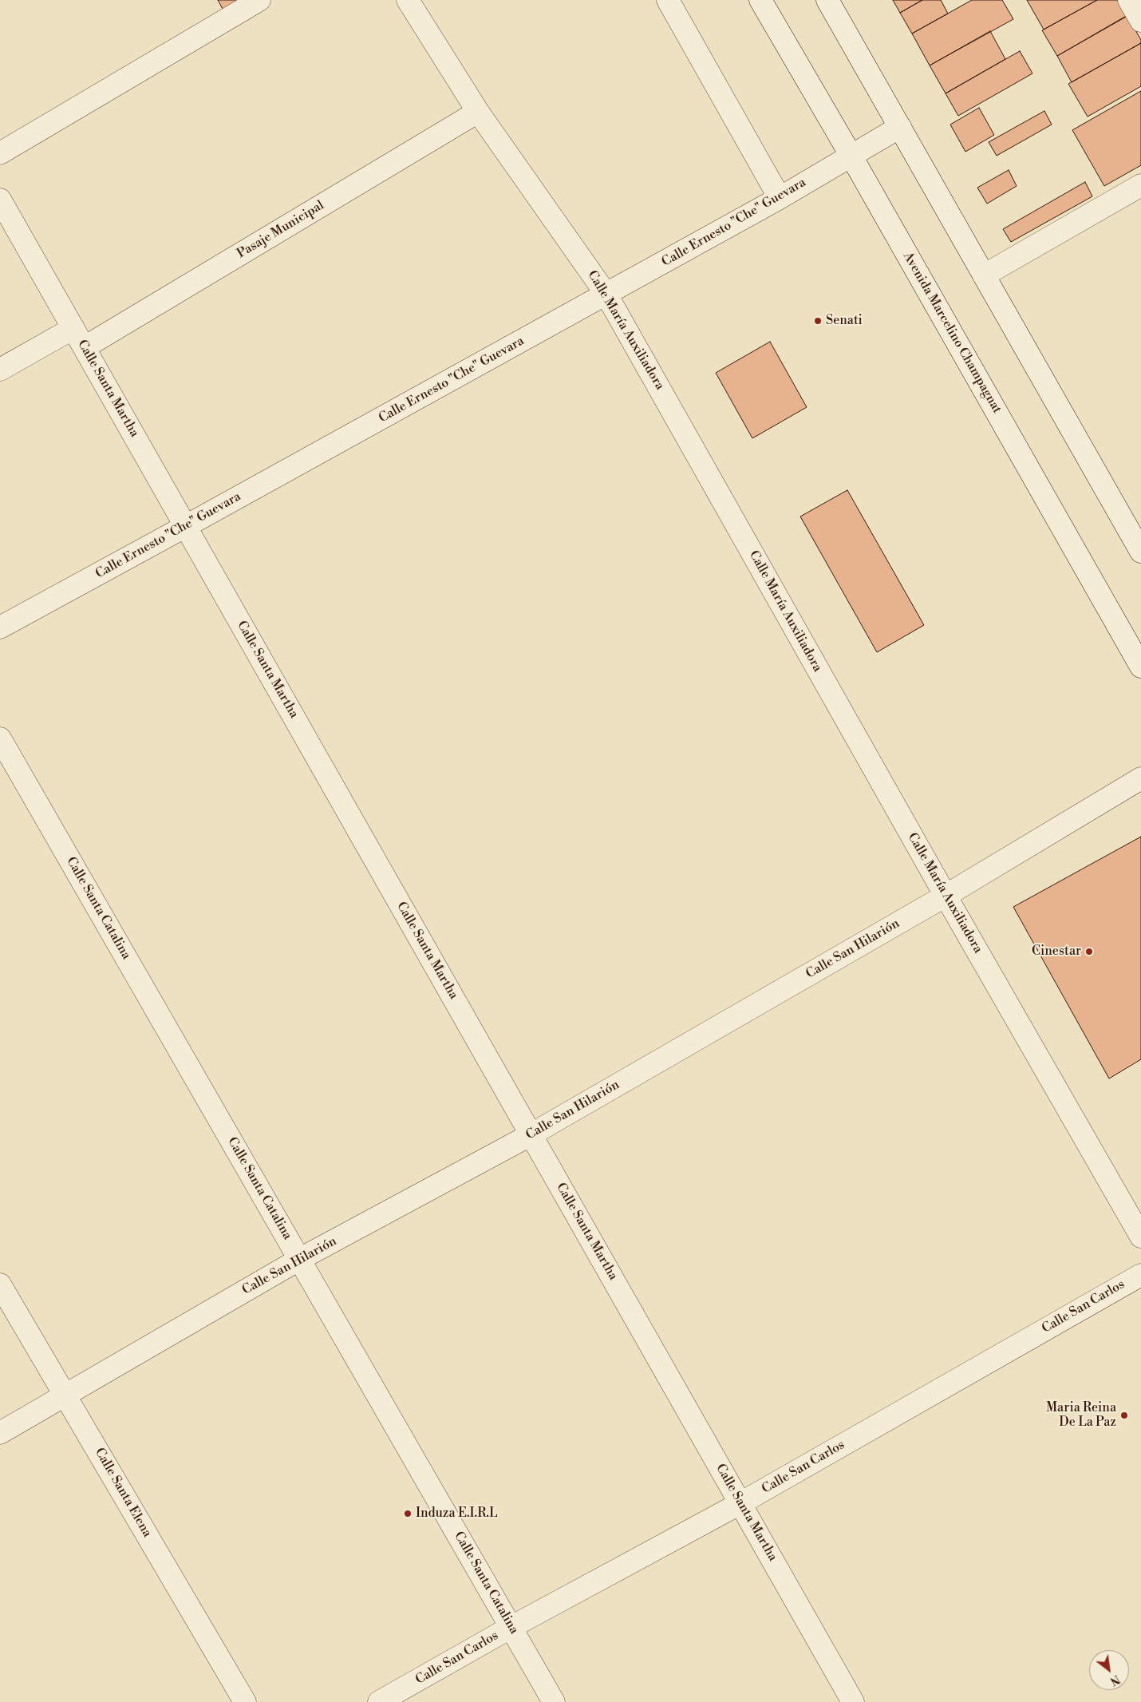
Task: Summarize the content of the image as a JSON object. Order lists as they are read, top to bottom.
{
  "streets": {
    "street": [
      "Calle Ernesto \"Che\" Guevara",
      "Pasaje Municipal",
      "Calle María Auxiliadora",
      "Avenida Marcelino Champagnat",
      "Calle Santa Martha",
      "Calle Santa Catalina",
      "Calle San Hilarión",
      "Calle San Carlos",
      "Calle Santa Elena"
    ]
  },
  "crossings": [
    ["Calle Ernesto \"Che\" Guevara", "Calle María Auxiliadora"],
    ["Calle Ernesto \"Che\" Guevara", "Avenida Marcelino Champagnat"],
    ["Calle Ernesto \"Che\" Guevara", "Calle Santa Martha"],
    ["Pasaje Municipal", "Calle María Auxiliadora"],
    ["Pasaje Municipal", "Calle Santa Martha"],
    ["Calle María Auxiliadora", "Calle San Hilarión"],
    ["Calle Santa Martha", "Calle San Hilarión"],
    ["Calle Santa Martha", "Calle San Carlos"],
    ["Calle Santa Catalina", "Calle San Hilarión"],
    ["Calle Santa Catalina", "Calle San Carlos"],
    ["Calle San Hilarión", "Calle Santa Elena"]
  ],
  "places": [
    "Senati",
    "Cinestar",
    "Maria Reina De La Paz",
    "Induza E.I.R.L"
  ],
  "north": "bottom right"
}
